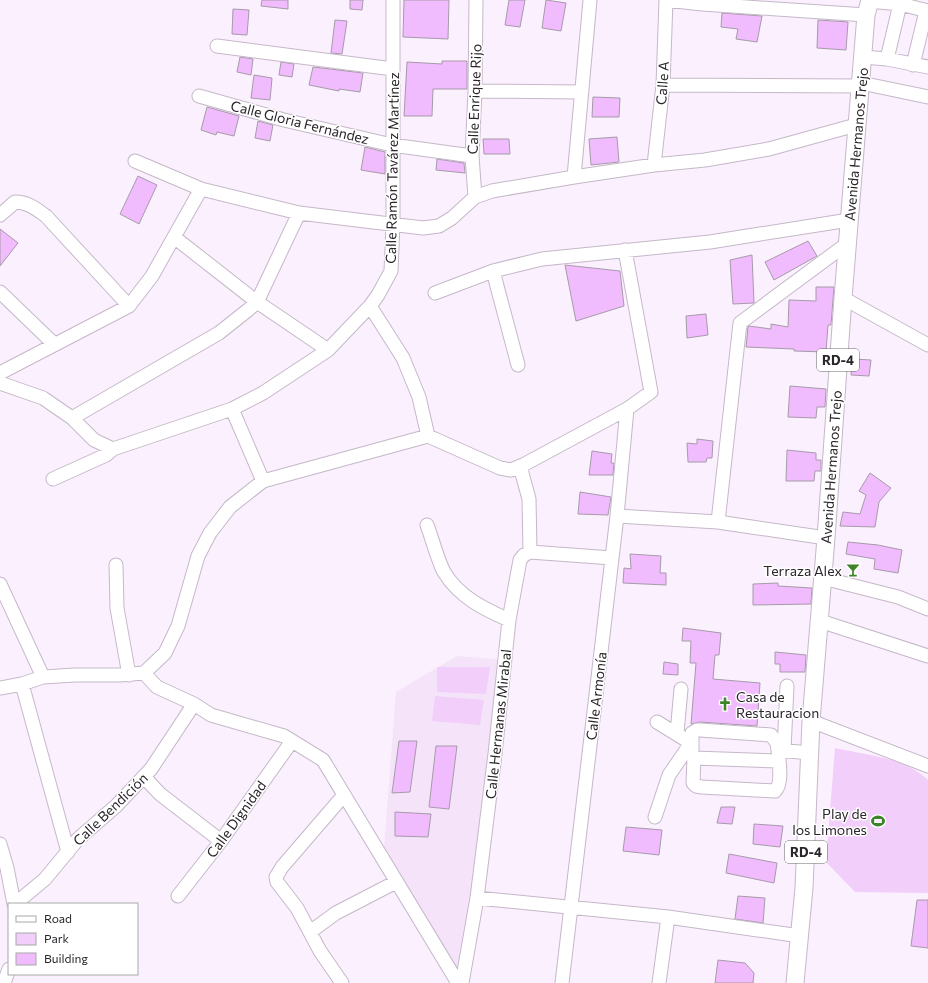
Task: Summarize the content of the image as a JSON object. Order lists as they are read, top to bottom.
{
  "streets": {
    "main road": ["Avenida Hermanos Trejo", "RD-4"],
    "street": [
      "Calle A",
      "Calle Enrique Rijo",
      "Calle Gloria Fernández",
      "Calle Ramón Tavárez Martínez",
      "Calle Armonía",
      "Calle Hermanas Mirabal",
      "Calle Bendición",
      "Calle Dignidad"
    ]
  },
  "crossings": [
    ["Calle Enrique Rijo", "Calle Gloria Fernández"],
    ["Calle Gloria Fernández", "Calle Ramón Tavárez Martínez"]
  ],
  "places": {
    "bar": ["Terraza Alex"],
    "church": ["Casa de Restauracion"],
    "sports": ["Play de los Limones"]
  },
  "legend": ["Road", "Park", "Building"]
}
